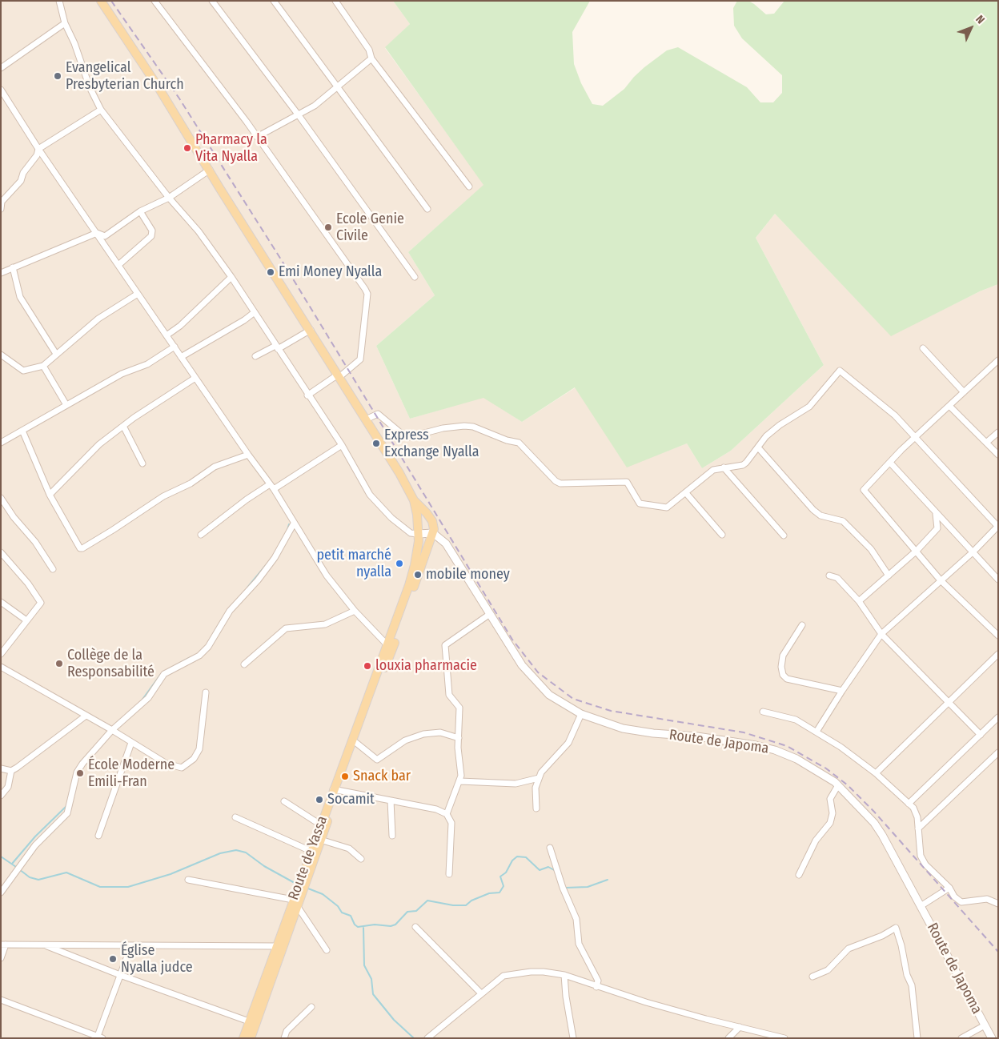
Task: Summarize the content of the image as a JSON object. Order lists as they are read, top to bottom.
{
  "streets": {
    "main road": ["Route de Yassa"],
    "street": ["Route de Japoma"]
  },
  "places": [
    "Evangelical Presbyterian Church",
    "Pharmacy la Vita Nyalla",
    "Ecole Genie Civile",
    "Emi Money Nyalla",
    "Express Exchange Nyalla",
    "petit marché nyalla",
    "mobile money",
    "Collège de la Responsabilité",
    "louxia pharmacie",
    "École Moderne Emili-Fran",
    "Snack bar",
    "Socamit",
    "Église Nyalla judce"
  ],
  "north": "top right"
}
